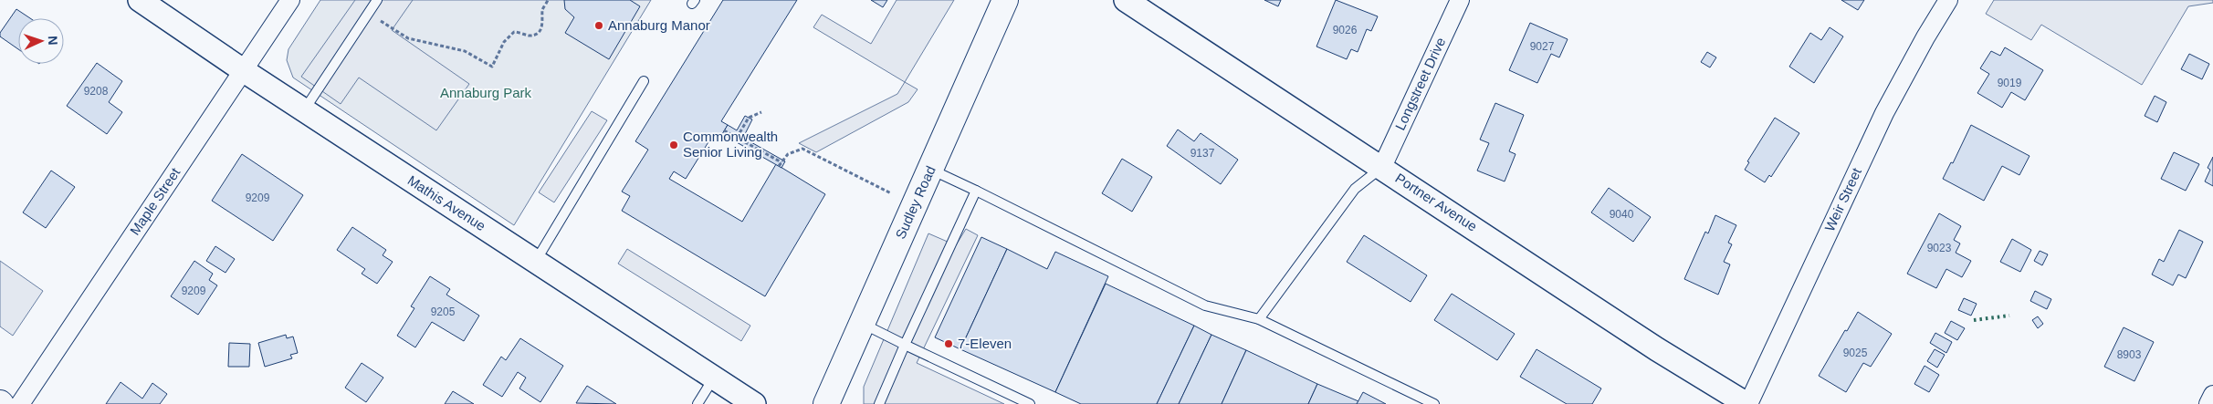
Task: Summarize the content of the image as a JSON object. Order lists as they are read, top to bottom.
{
  "streets": {
    "main road": ["Sudley Road"],
    "street": [
      "Longstreet Drive",
      "Weir Street",
      "Maple Street",
      "Portner Avenue",
      "Mathis Avenue"
    ]
  },
  "crossings": [
    ["Longstreet Drive", "Portner Avenue"],
    ["Weir Street", "Portner Avenue"],
    ["Maple Street", "Mathis Avenue"]
  ],
  "parks": ["Annaburg Park"],
  "places": ["Annaburg Manor", "Commonwealth Senior Living", "7-Eleven"],
  "house_numbers": [
    "9026",
    "9027",
    "9019",
    "9208",
    "9137",
    "9209",
    "9040",
    "9023",
    "9209",
    "9205",
    "9025",
    "8903"
  ],
  "north": "right"
}
